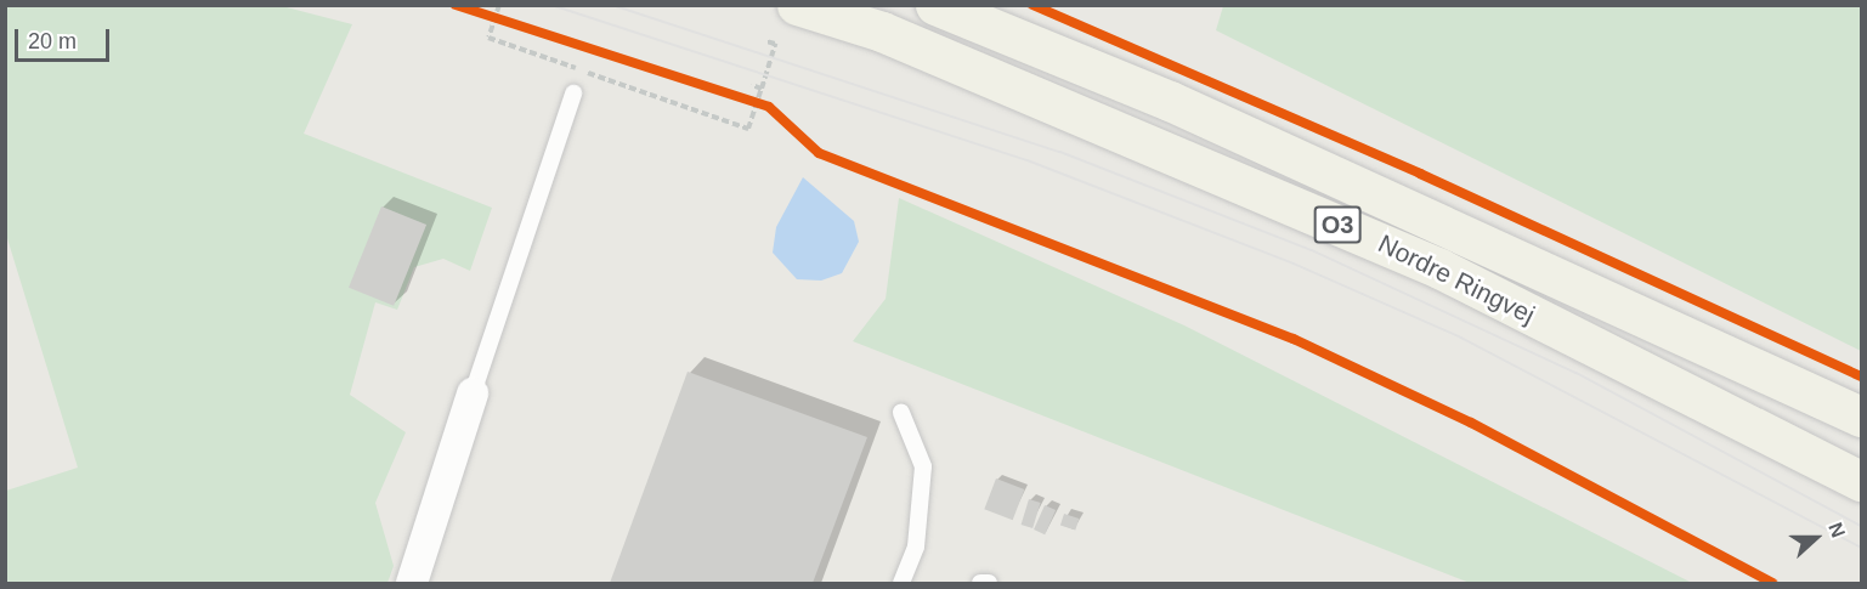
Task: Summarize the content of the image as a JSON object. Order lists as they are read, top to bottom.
{
  "streets": {
    "main road": ["O3", "Nordre Ringvej"]
  },
  "scale_bar": "20 m",
  "north": "right"
}
